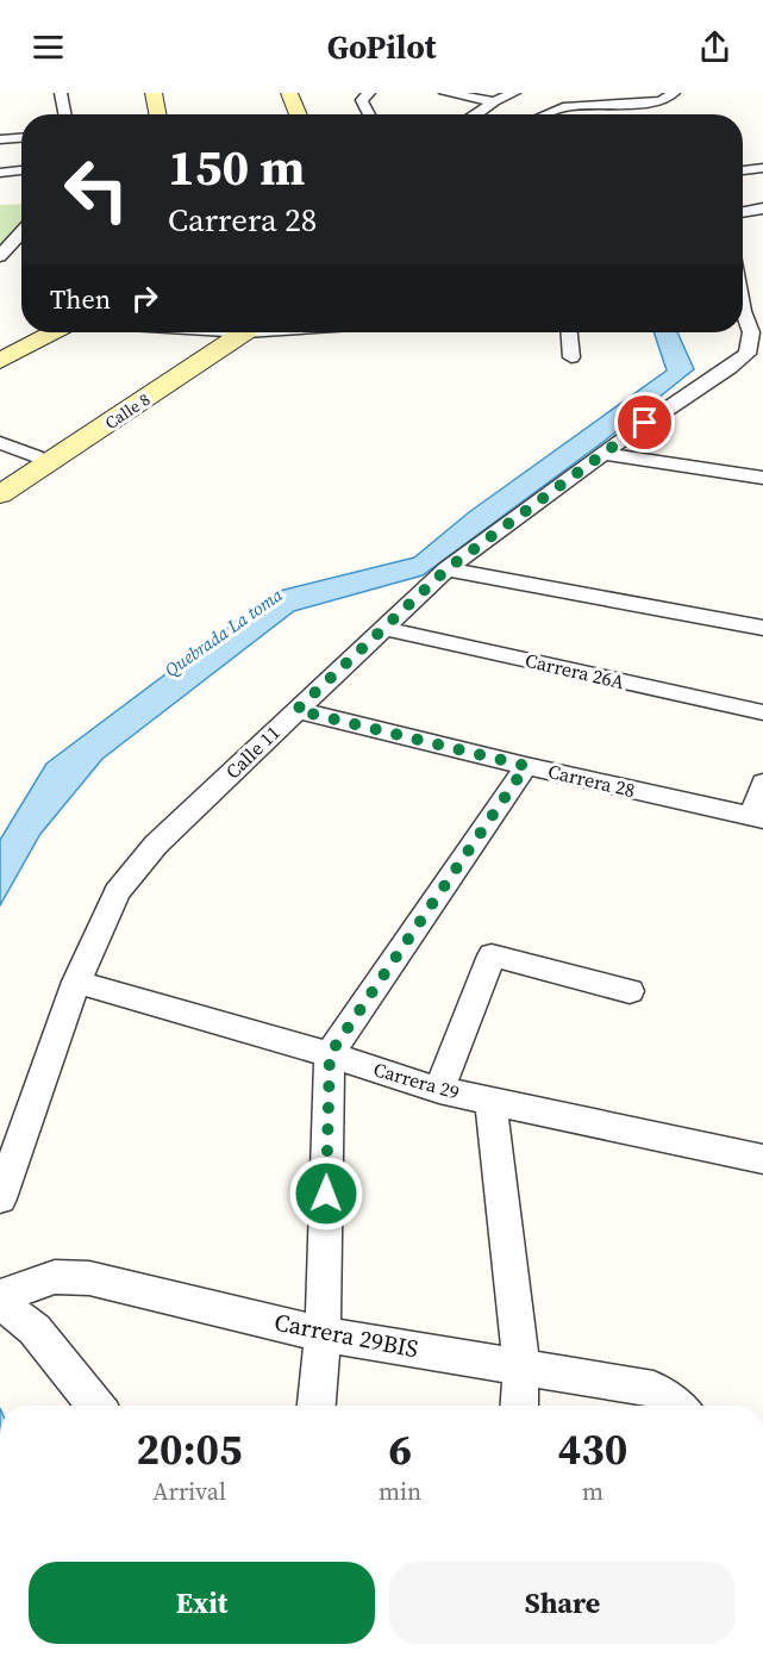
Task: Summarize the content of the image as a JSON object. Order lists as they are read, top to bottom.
{
  "streets": {
    "main road": ["Calle 8"],
    "street": [
      "Carrera 26A",
      "Calle 11",
      "Carrera 28",
      "Carrera 29",
      "Carrera 29BIS"
    ]
  },
  "crossings": [
    ["Carrera 26A", "Calle 11"],
    ["Calle 11", "Carrera 28"],
    ["Calle 11", "Carrera 29"]
  ],
  "water": ["Quebrada La toma"],
  "page": {
    "header": "GoPilot",
    "turn": ["150 m", "Carrera 28"],
    "then": "Then",
    "eta": [
      "20:05",
      "Arrival",
      "6",
      "min",
      "430",
      "m"
    ],
    "buttons": ["Exit", "Share"]
  }
}
